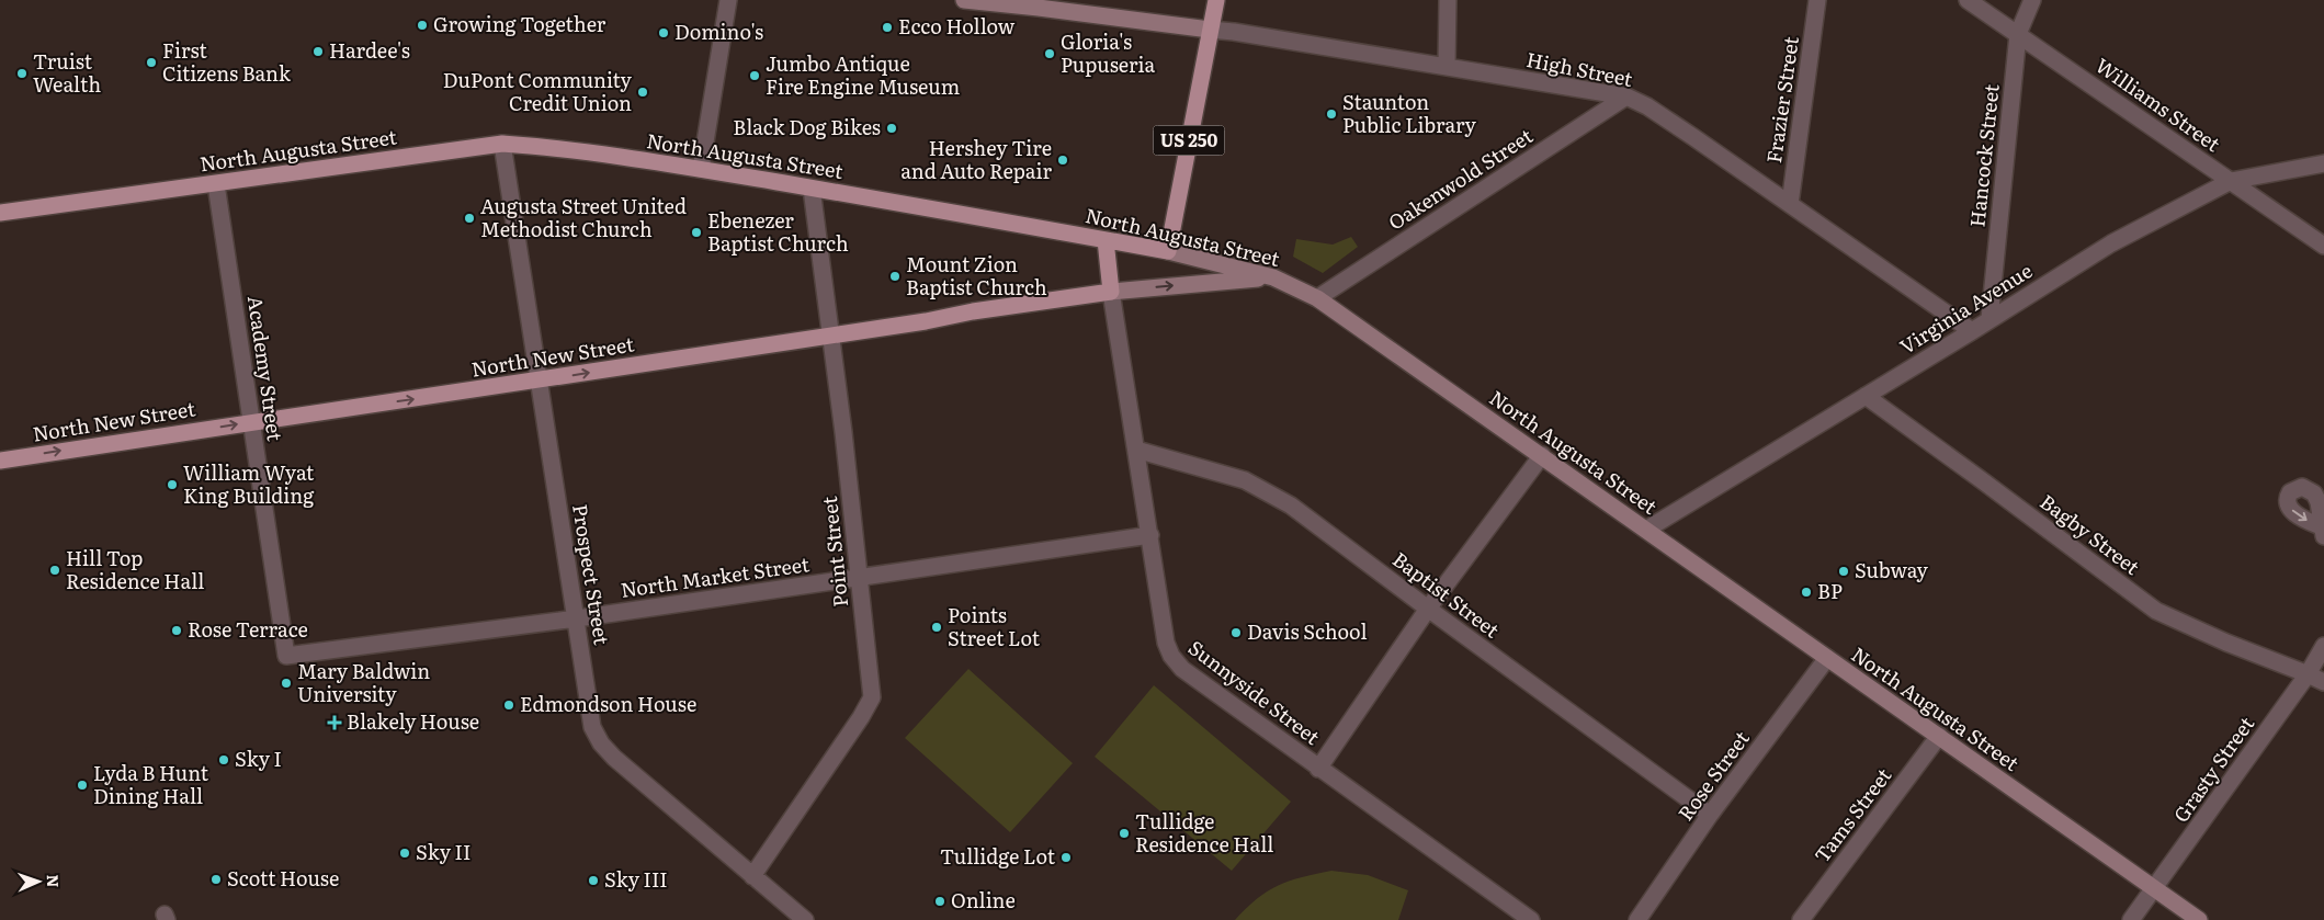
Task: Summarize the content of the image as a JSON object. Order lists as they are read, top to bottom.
{
  "streets": {
    "main road": ["US 250", "North Augusta Street", "North New Street"],
    "street": [
      "High Street",
      "Frazier Street",
      "Williams Street",
      "Hancock Street",
      "Oakenwold Street",
      "Virginia Avenue",
      "Academy Street",
      "Bagby Street",
      "Point Street",
      "Prospect Street",
      "North Market Street",
      "Baptist Street",
      "Sunnyside Street",
      "Grasty Street",
      "Rose Street",
      "Tams Street"
    ]
  },
  "crossings": [
    ["High Street", "Frazier Street"],
    ["High Street", "US 250"],
    ["High Street", "Oakenwold Street"],
    ["High Street", "Virginia Avenue"],
    ["Williams Street", "Hancock Street"],
    ["Williams Street", "Virginia Avenue"],
    ["US 250", "North Augusta Street"],
    ["North Augusta Street", "Oakenwold Street"],
    ["North Augusta Street", "Virginia Avenue"],
    ["North Augusta Street", "North New Street"],
    ["North Augusta Street", "Academy Street"],
    ["North Augusta Street", "Point Street"],
    ["North Augusta Street", "Prospect Street"],
    ["North Augusta Street", "Grasty Street"],
    ["North Augusta Street", "Rose Street"],
    ["North Augusta Street", "Tams Street"],
    ["Hancock Street", "Virginia Avenue"],
    ["Virginia Avenue", "Bagby Street"],
    ["North New Street", "Academy Street"],
    ["North New Street", "Point Street"],
    ["North New Street", "Prospect Street"],
    ["North New Street", "Sunnyside Street"],
    ["Academy Street", "North Market Street"],
    ["Bagby Street", "Grasty Street"],
    ["Point Street", "Prospect Street"],
    ["Point Street", "North Market Street"],
    ["Prospect Street", "North Market Street"],
    ["North Market Street", "Sunnyside Street"],
    ["Baptist Street", "Sunnyside Street"],
    ["Baptist Street", "Rose Street"]
  ],
  "one_way": ["North New Street"],
  "places": {
    "other": [
      "Growing Together",
      "Ecco Hollow",
      "Domino's",
      "Hardee's",
      "Gloria's Pupuseria",
      "First Citizens Bank",
      "Truist Wealth",
      "Jumbo Antique Fire Engine Museum",
      "DuPont Community Credit Union",
      "Staunton Public Library",
      "Black Dog Bikes",
      "Hershey Tire and Auto Repair",
      "Augusta Street United Methodist Church",
      "Ebenezer Baptist Church",
      "Mount Zion Baptist Church",
      "William Wyat King Building",
      "Hill Top Residence Hall",
      "Subway",
      "BP",
      "Points Street Lot",
      "Rose Terrace",
      "Davis School",
      "Mary Baldwin University",
      "Edmondson House",
      "Sky I",
      "Lyda B Hunt Dining Hall",
      "Tullidge Residence Hall",
      "Sky II",
      "Tullidge Lot",
      "Scott House",
      "Sky III",
      "Online"
    ],
    "health": ["Blakely House"]
  },
  "north": "right"
}
